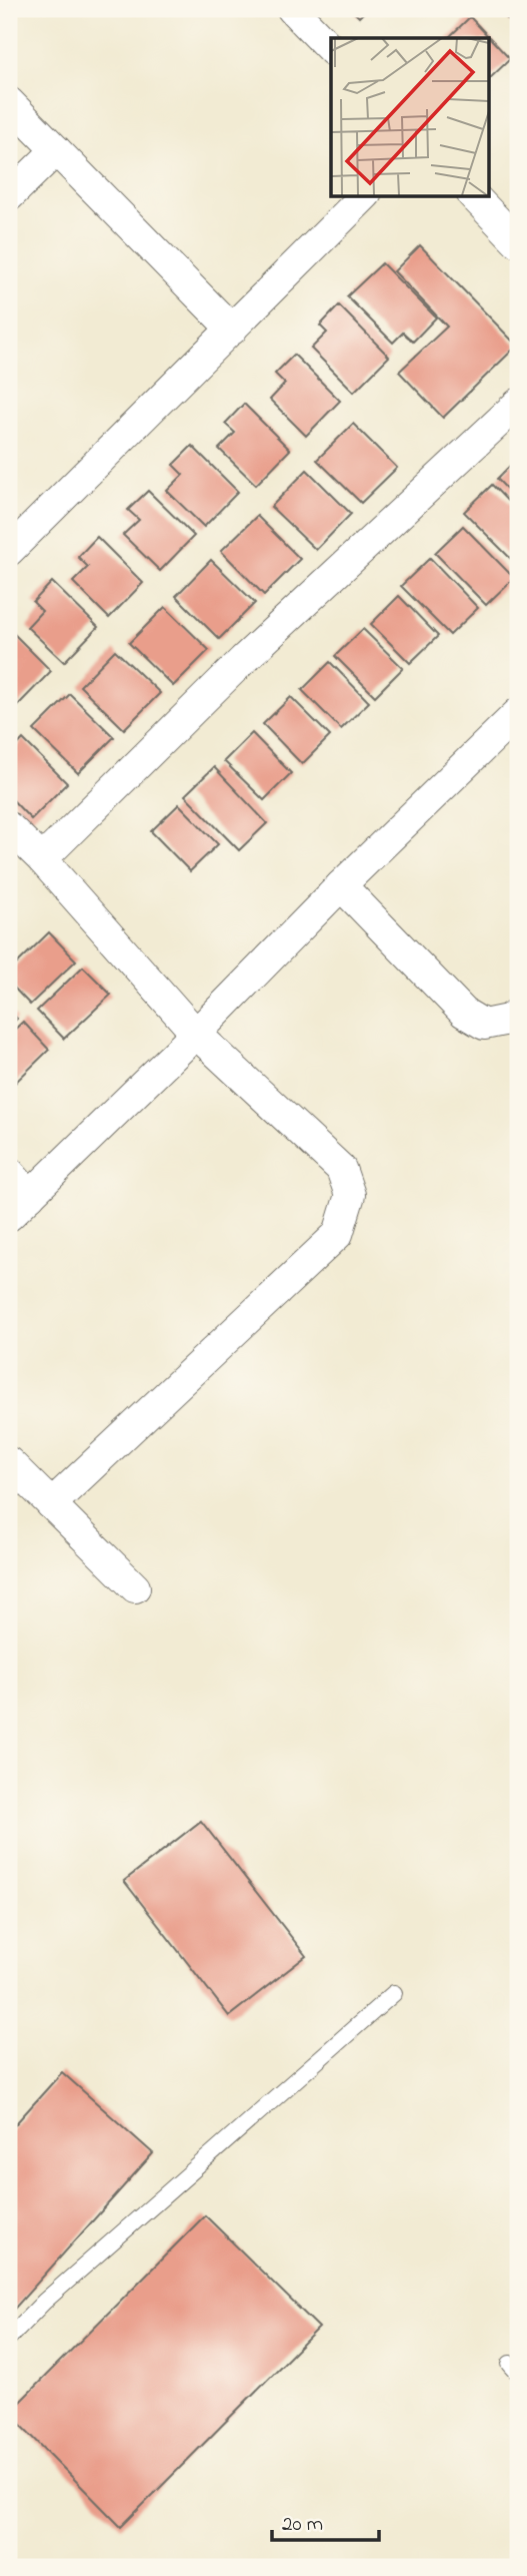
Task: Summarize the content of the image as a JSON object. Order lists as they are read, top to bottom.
{
  "scale_bar": "20 m"
}
